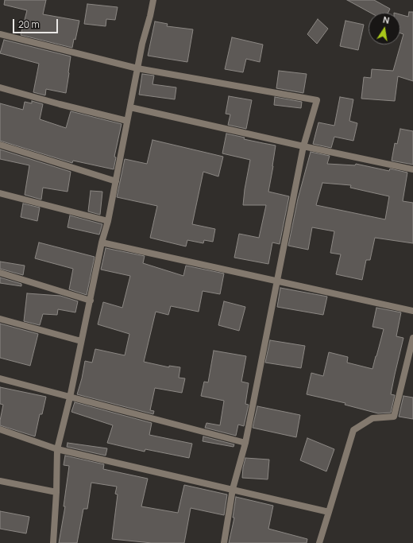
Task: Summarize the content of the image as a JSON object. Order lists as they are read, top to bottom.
{
  "scale_bar": "20 m",
  "north": "top"
}
